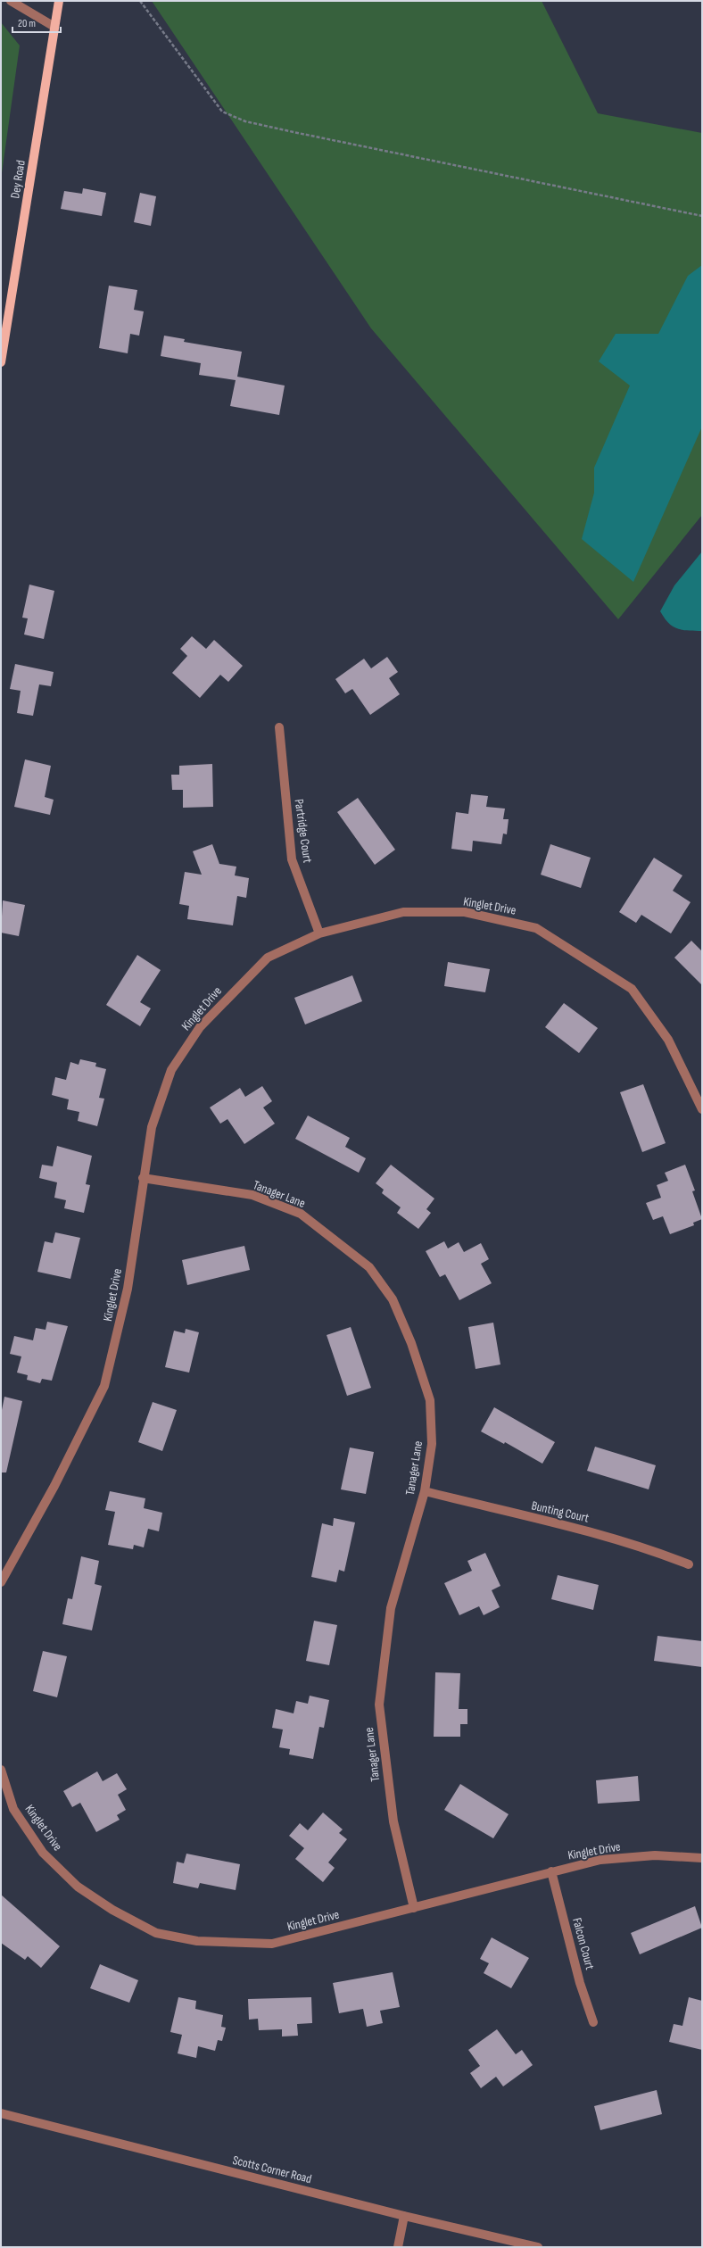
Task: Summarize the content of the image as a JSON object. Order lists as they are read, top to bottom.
{
  "streets": {
    "main road": ["Dey Road"],
    "street": [
      "Partridge Court",
      "Kinglet Drive",
      "Tanager Lane",
      "Bunting Court",
      "Falcon Court",
      "Scotts Corner Road"
    ]
  },
  "crossings": [
    ["Partridge Court", "Kinglet Drive"],
    ["Kinglet Drive", "Tanager Lane"],
    ["Kinglet Drive", "Falcon Court"],
    ["Tanager Lane", "Bunting Court"]
  ],
  "scale_bar": "20 m"
}
